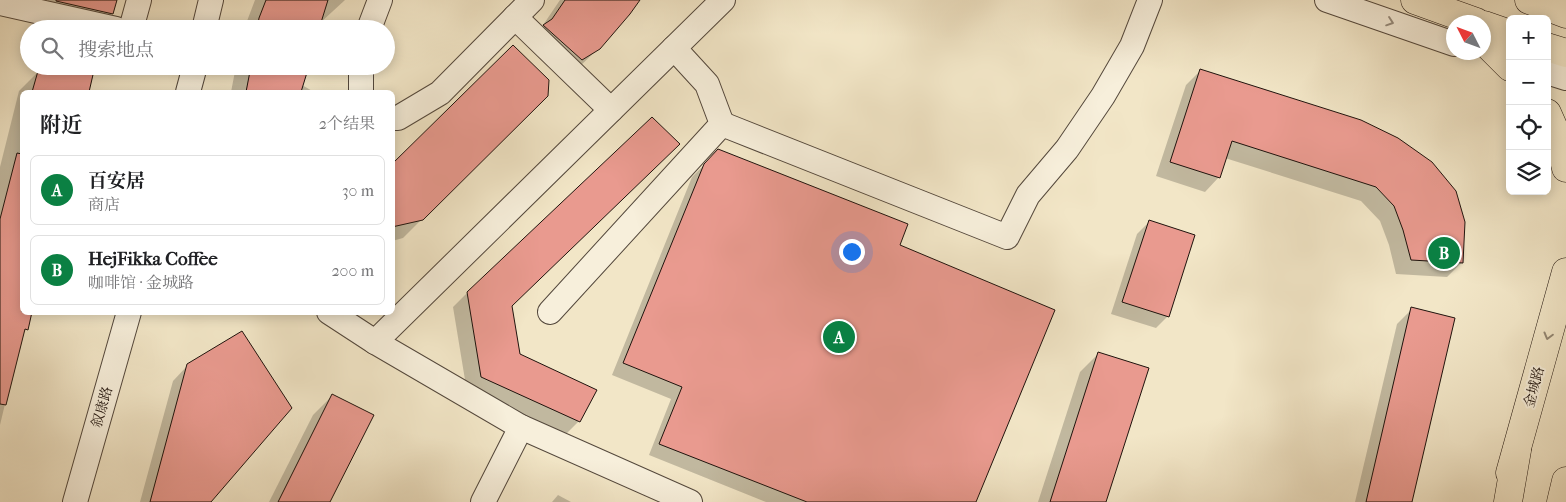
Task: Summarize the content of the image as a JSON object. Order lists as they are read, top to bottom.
{
  "streets": {
    "main road": ["金城路"],
    "street": ["叙康路"]
  },
  "one_way": ["金城路"],
  "north": "top left",
  "page": {
    "map_buttons": ["+", "−"],
    "search": "搜索地点",
    "heading": ["附近", "2个结果"],
    "list": [
      {
        "mark": "A",
        "name": "百安居",
        "note": "商店",
        "value": "30 m"
      },
      {
        "mark": "B",
        "name": "HejFikka Coffee",
        "note": "咖啡馆 · 金城路",
        "value": "200 m"
      }
    ],
    "pins": ["B", "A"]
  }
}
